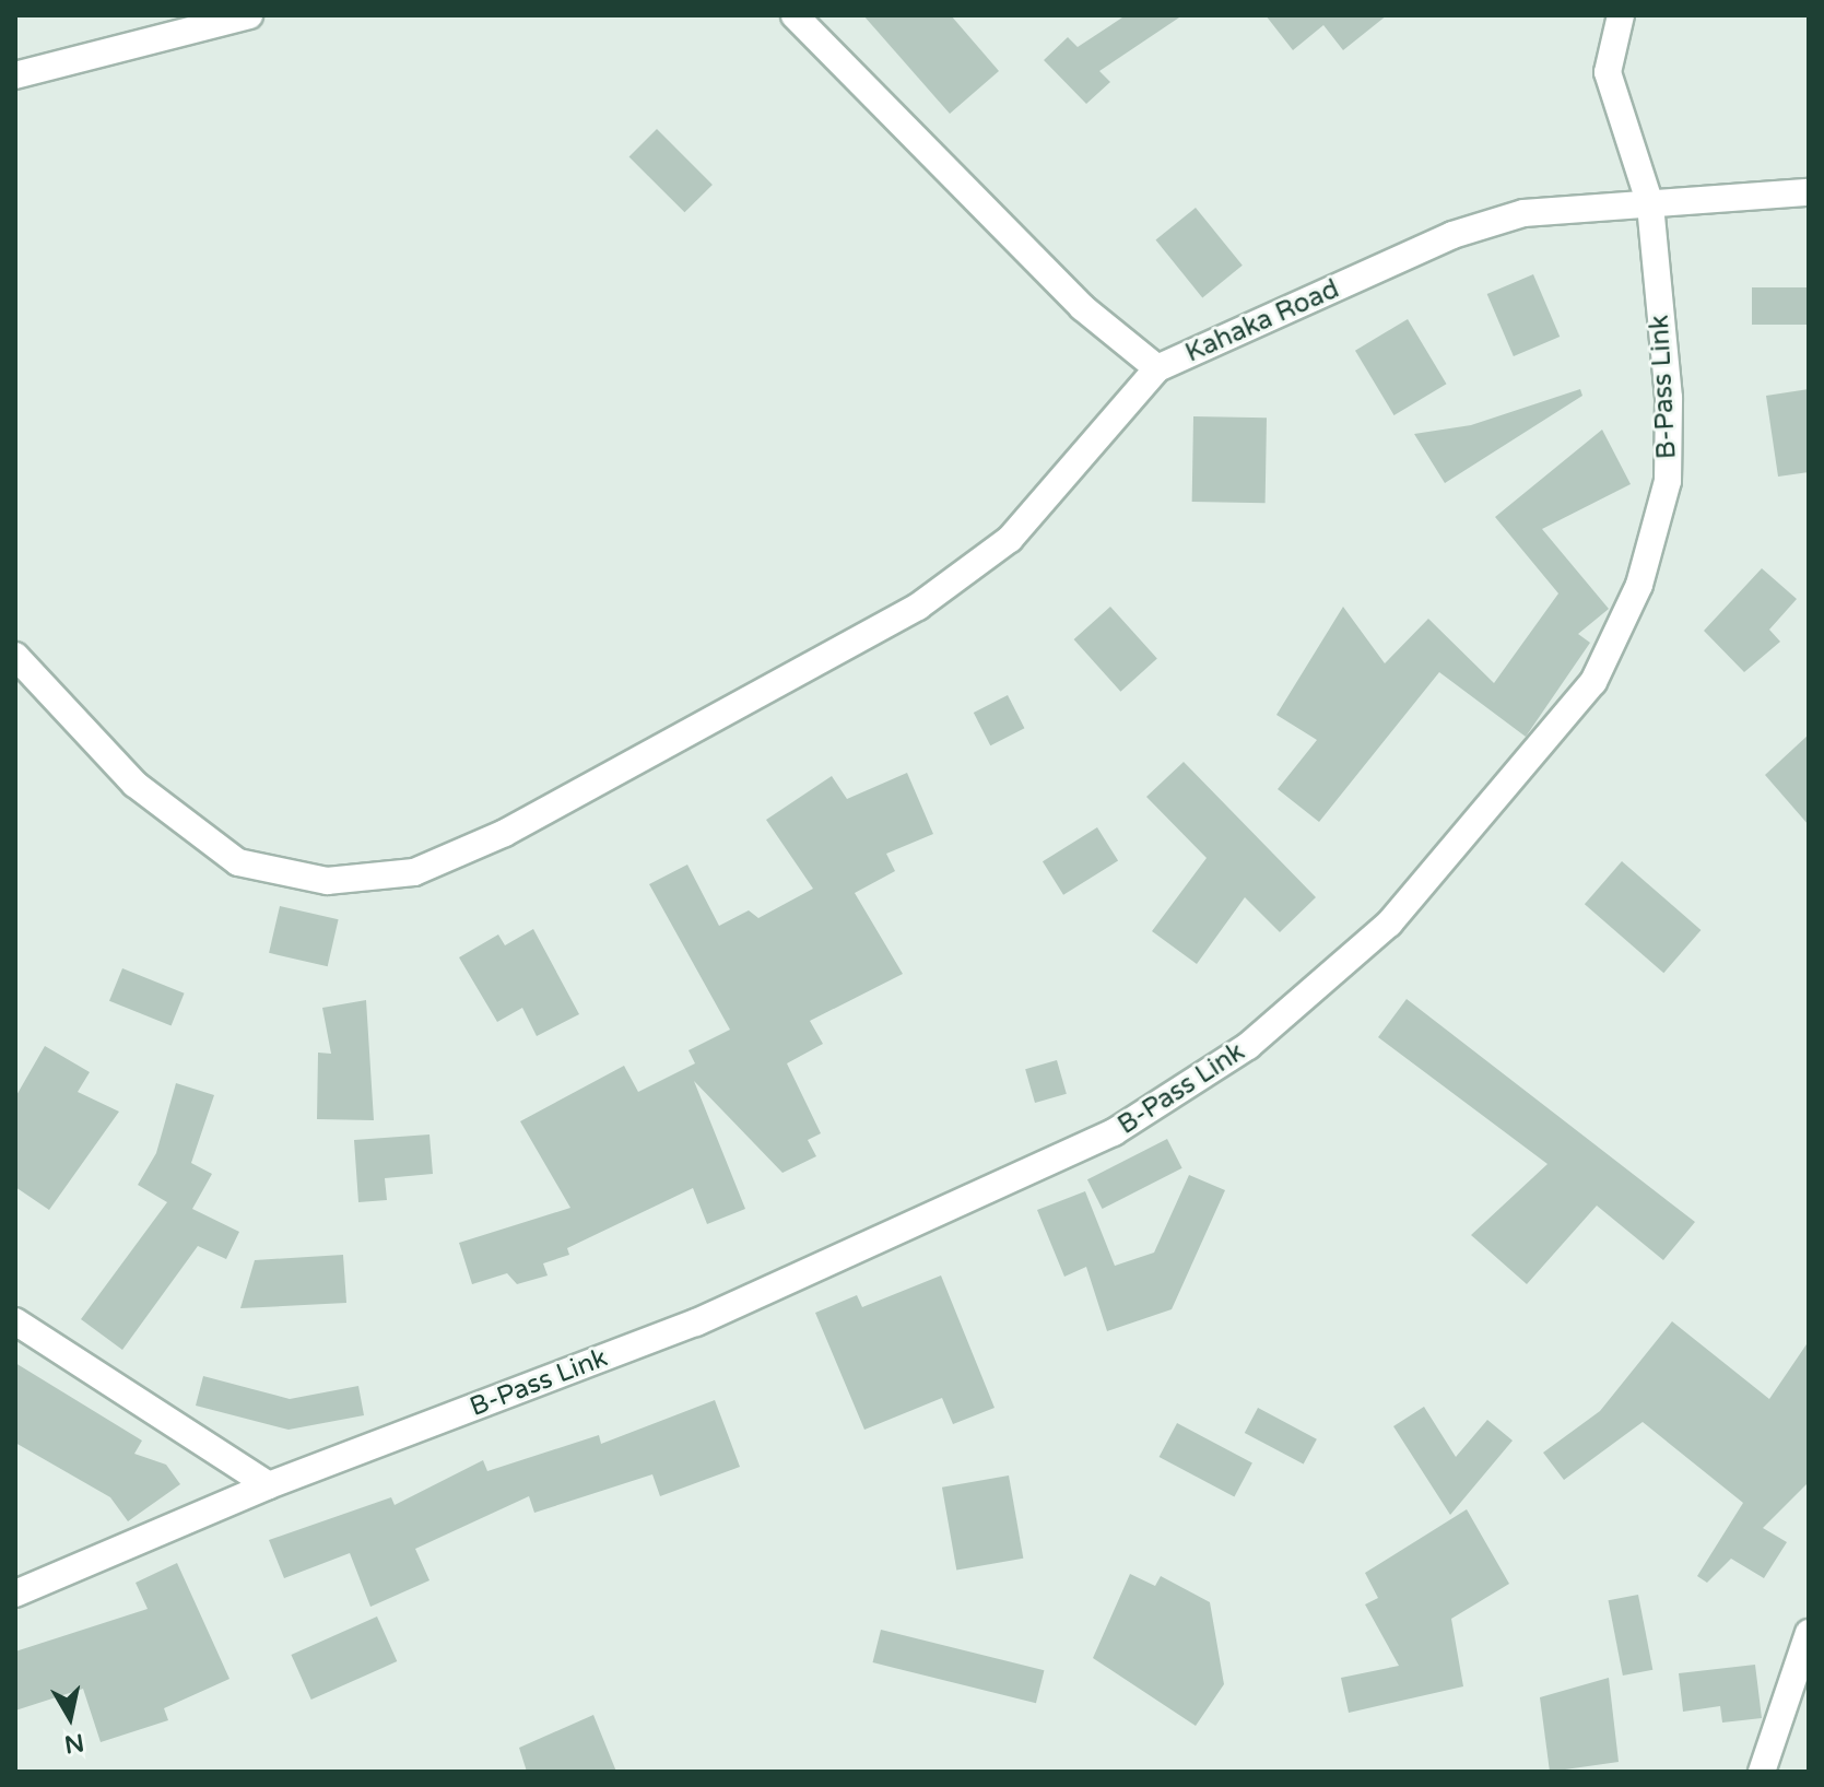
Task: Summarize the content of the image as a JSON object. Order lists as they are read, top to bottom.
{
  "streets": {
    "street": ["Kahaka Road", "B-Pass Link"]
  },
  "crossings": [
    ["Kahaka Road", "B-Pass Link"]
  ],
  "north": "bottom"
}
